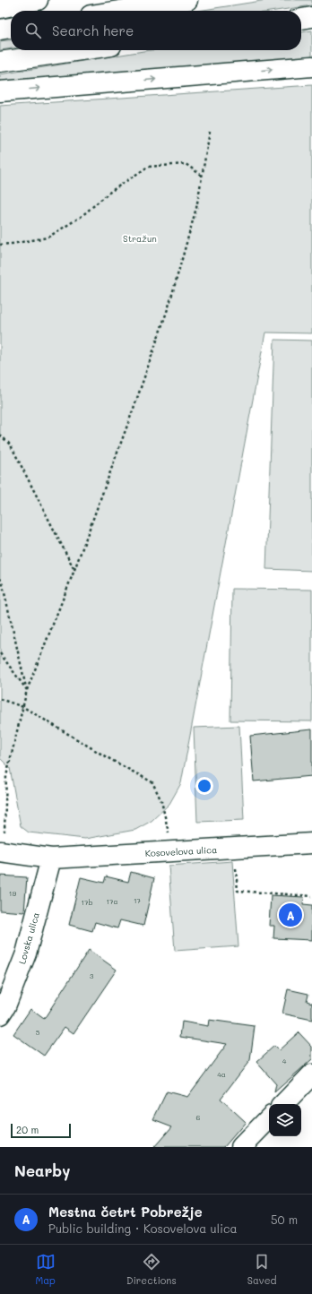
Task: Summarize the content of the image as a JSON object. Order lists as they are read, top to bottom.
{
  "streets": {
    "main road": ["Kosovelova ulica", "Lovska ulica"]
  },
  "crossings": [
    ["Kosovelova ulica", "Lovska ulica"]
  ],
  "parks": ["Stražun"],
  "house_numbers": [
    "19",
    "17",
    "17a",
    "17b",
    "3",
    "5",
    "4",
    "4a",
    "6"
  ],
  "scale_bar": "20 m",
  "page": {
    "search": "Search here",
    "pins": "A",
    "scale": "20 m",
    "heading": "Nearby",
    "list": [
      {
        "mark": "A",
        "name": "Mestna četrt Pobrežje",
        "note": "Public building · Kosovelova ulica",
        "value": "50 m"
      }
    ],
    "nav": ["Map", "Directions", "Saved"]
  }
}
